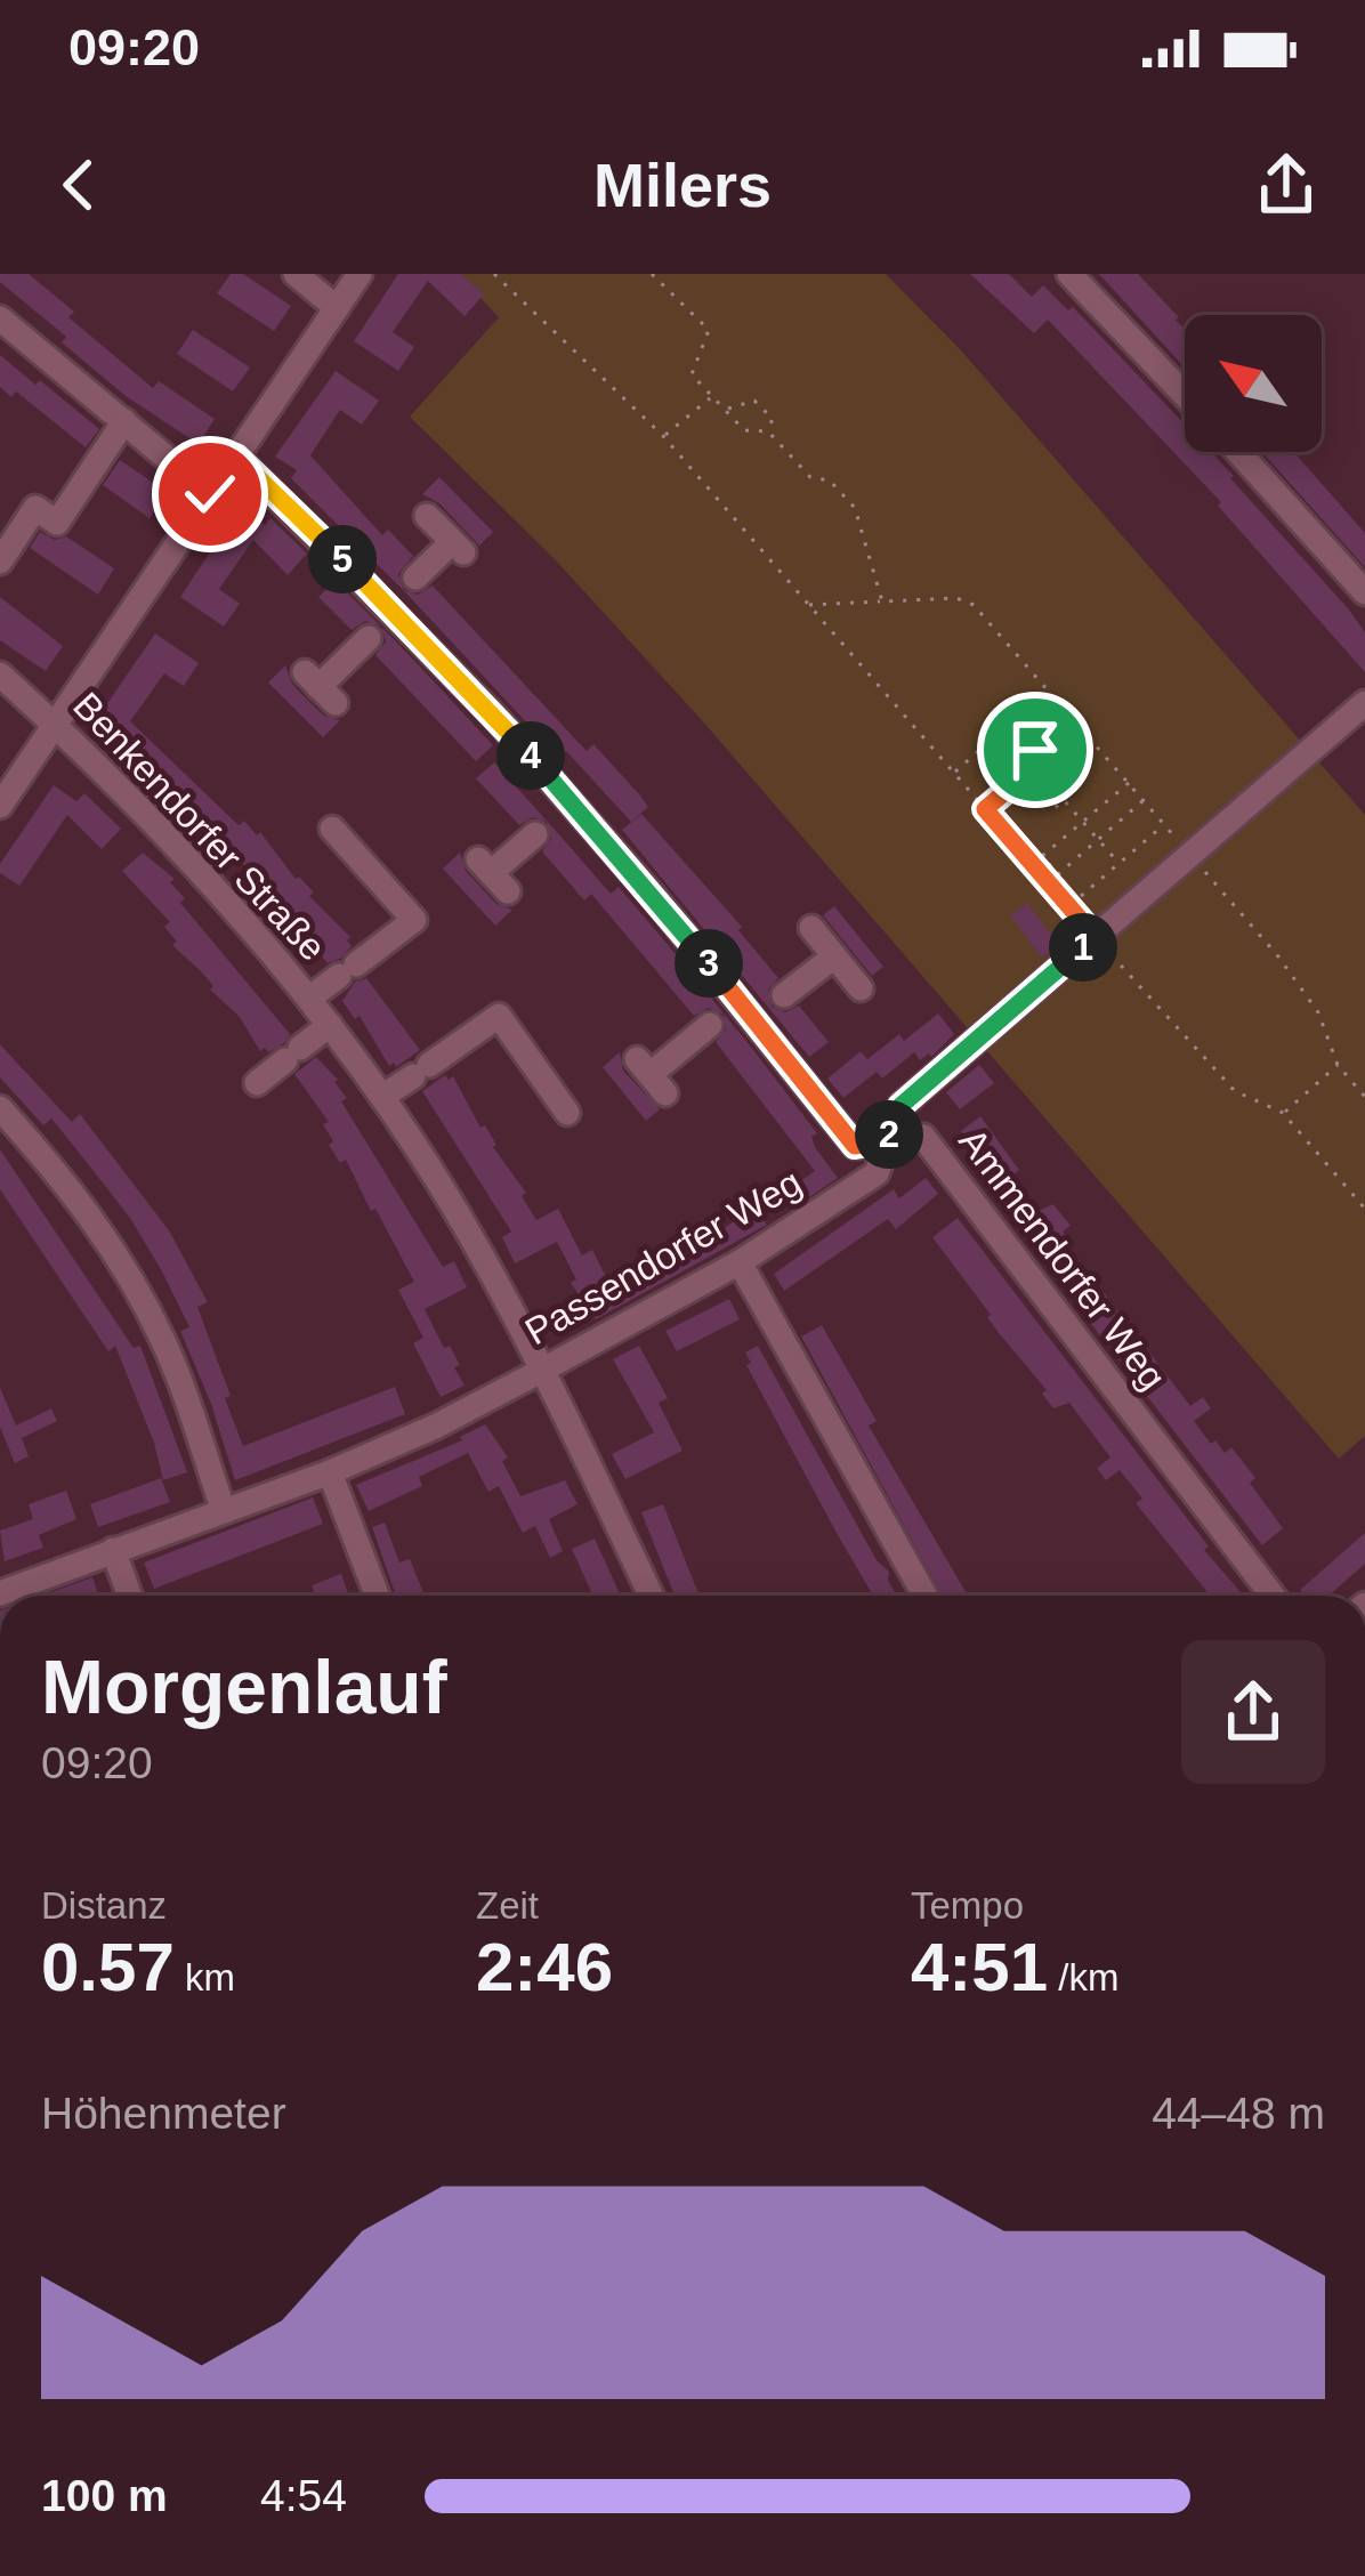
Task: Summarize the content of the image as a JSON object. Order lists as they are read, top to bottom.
{
  "streets": {
    "street": ["Benkendorfer Straße", "Passendorfer Weg", "Ammendorfer Weg"]
  },
  "crossings": [
    ["Benkendorfer Straße", "Passendorfer Weg"],
    ["Passendorfer Weg", "Ammendorfer Weg"]
  ],
  "north": "top left",
  "page": {
    "status": "09:20",
    "header": "Milers",
    "pins": [
      "5",
      "4",
      "1",
      "3",
      "2"
    ],
    "heading": ["Morgenlauf", "09:20"],
    "stats": [
      ["Distanz", "0.57 km"],
      ["Zeit", "2:46"],
      ["Tempo", "4:51 /km"]
    ],
    "chart": ["Höhenmeter", "44–48 m"],
    "list": [
      {
        "name": "100 m",
        "note": "4:54"
      }
    ]
  }
}
